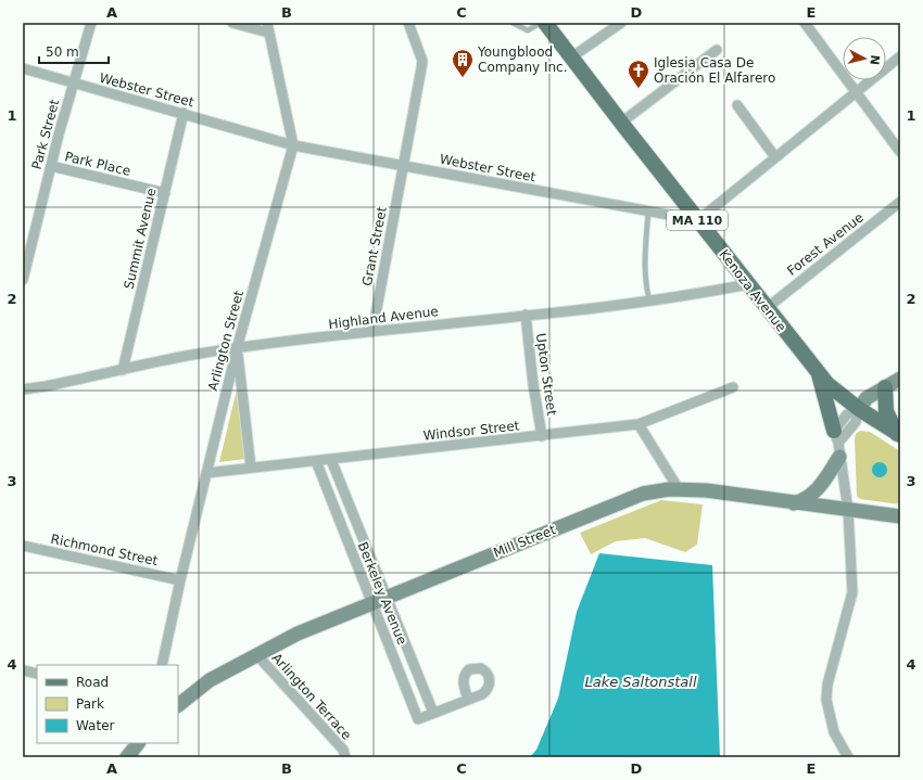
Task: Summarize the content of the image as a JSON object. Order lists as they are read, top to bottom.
{
  "streets": {
    "main road": ["MA 110", "Kenoza Avenue", "Mill Street"],
    "street": [
      "Webster Street",
      "Park Street",
      "Park Place",
      "Summit Avenue",
      "Forest Avenue",
      "Grant Street",
      "Highland Avenue",
      "Arlington Street",
      "Upton Street",
      "Windsor Street",
      "Richmond Street",
      "Berkeley Avenue",
      "Arlington Terrace"
    ]
  },
  "crossings": [
    ["Webster Street", "Park Street"],
    ["Webster Street", "Summit Avenue"],
    ["Webster Street", "Grant Street"],
    ["Webster Street", "Kenoza Avenue"],
    ["Webster Street", "Arlington Street"],
    ["Park Street", "Park Place"],
    ["Park Place", "Summit Avenue"],
    ["Summit Avenue", "Highland Avenue"],
    ["Forest Avenue", "Kenoza Avenue"],
    ["Grant Street", "Highland Avenue"],
    ["Kenoza Avenue", "Highland Avenue"],
    ["Highland Avenue", "Arlington Street"],
    ["Highland Avenue", "Upton Street"],
    ["Arlington Street", "Windsor Street"],
    ["Arlington Street", "Richmond Street"],
    ["Upton Street", "Windsor Street"],
    ["Windsor Street", "Berkeley Avenue"],
    ["Mill Street", "Berkeley Avenue"],
    ["Mill Street", "Arlington Terrace"]
  ],
  "water": ["Lake Saltonstall"],
  "places": {
    "building": ["Youngblood Company Inc."],
    "church": ["Iglesia Casa De Oración El Alfarero"]
  },
  "legend": ["Road", "Park", "Water"],
  "scale_bar": "50 m",
  "north": "right",
  "grid": {
    "columns": [
      "A",
      "B",
      "C",
      "D",
      "E"
    ],
    "rows": [
      "1",
      "2",
      "3",
      "4"
    ]
  }
}
